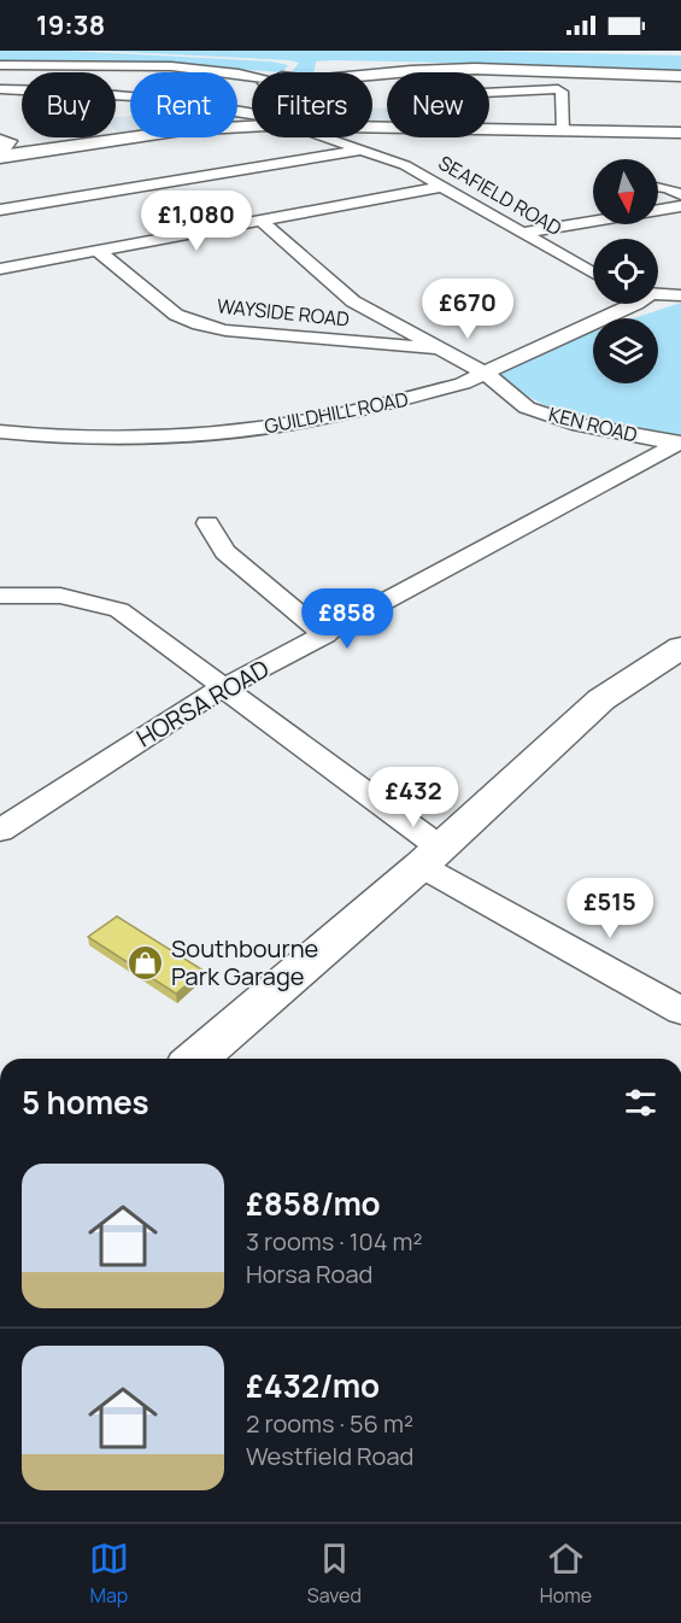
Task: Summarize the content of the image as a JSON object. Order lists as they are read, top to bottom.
{
  "streets": {
    "street": [
      "SEAFIELD ROAD",
      "WAYSIDE ROAD",
      "GUILDHILL ROAD",
      "KEN ROAD",
      "HORSA ROAD"
    ]
  },
  "crossings": [
    ["WAYSIDE ROAD", "KEN ROAD"],
    ["GUILDHILL ROAD", "KEN ROAD"],
    ["KEN ROAD", "HORSA ROAD"]
  ],
  "places": {
    "shop": ["Southbourne Park Garage"]
  },
  "north": "bottom",
  "page": {
    "status": "19:38",
    "chip": [
      "Buy",
      "Rent",
      "Filters",
      "New"
    ],
    "price": [
      "£1,080",
      "£670",
      "£858",
      "£432",
      "£515"
    ],
    "heading": "5 homes",
    "list": [
      {
        "name": "£858/mo",
        "note": "3 rooms · 104 m² · Horsa Road"
      },
      {
        "name": "£432/mo",
        "note": "2 rooms · 56 m² · Westfield Road"
      }
    ],
    "tabs": ["Map", "Saved", "Home"]
  }
}
